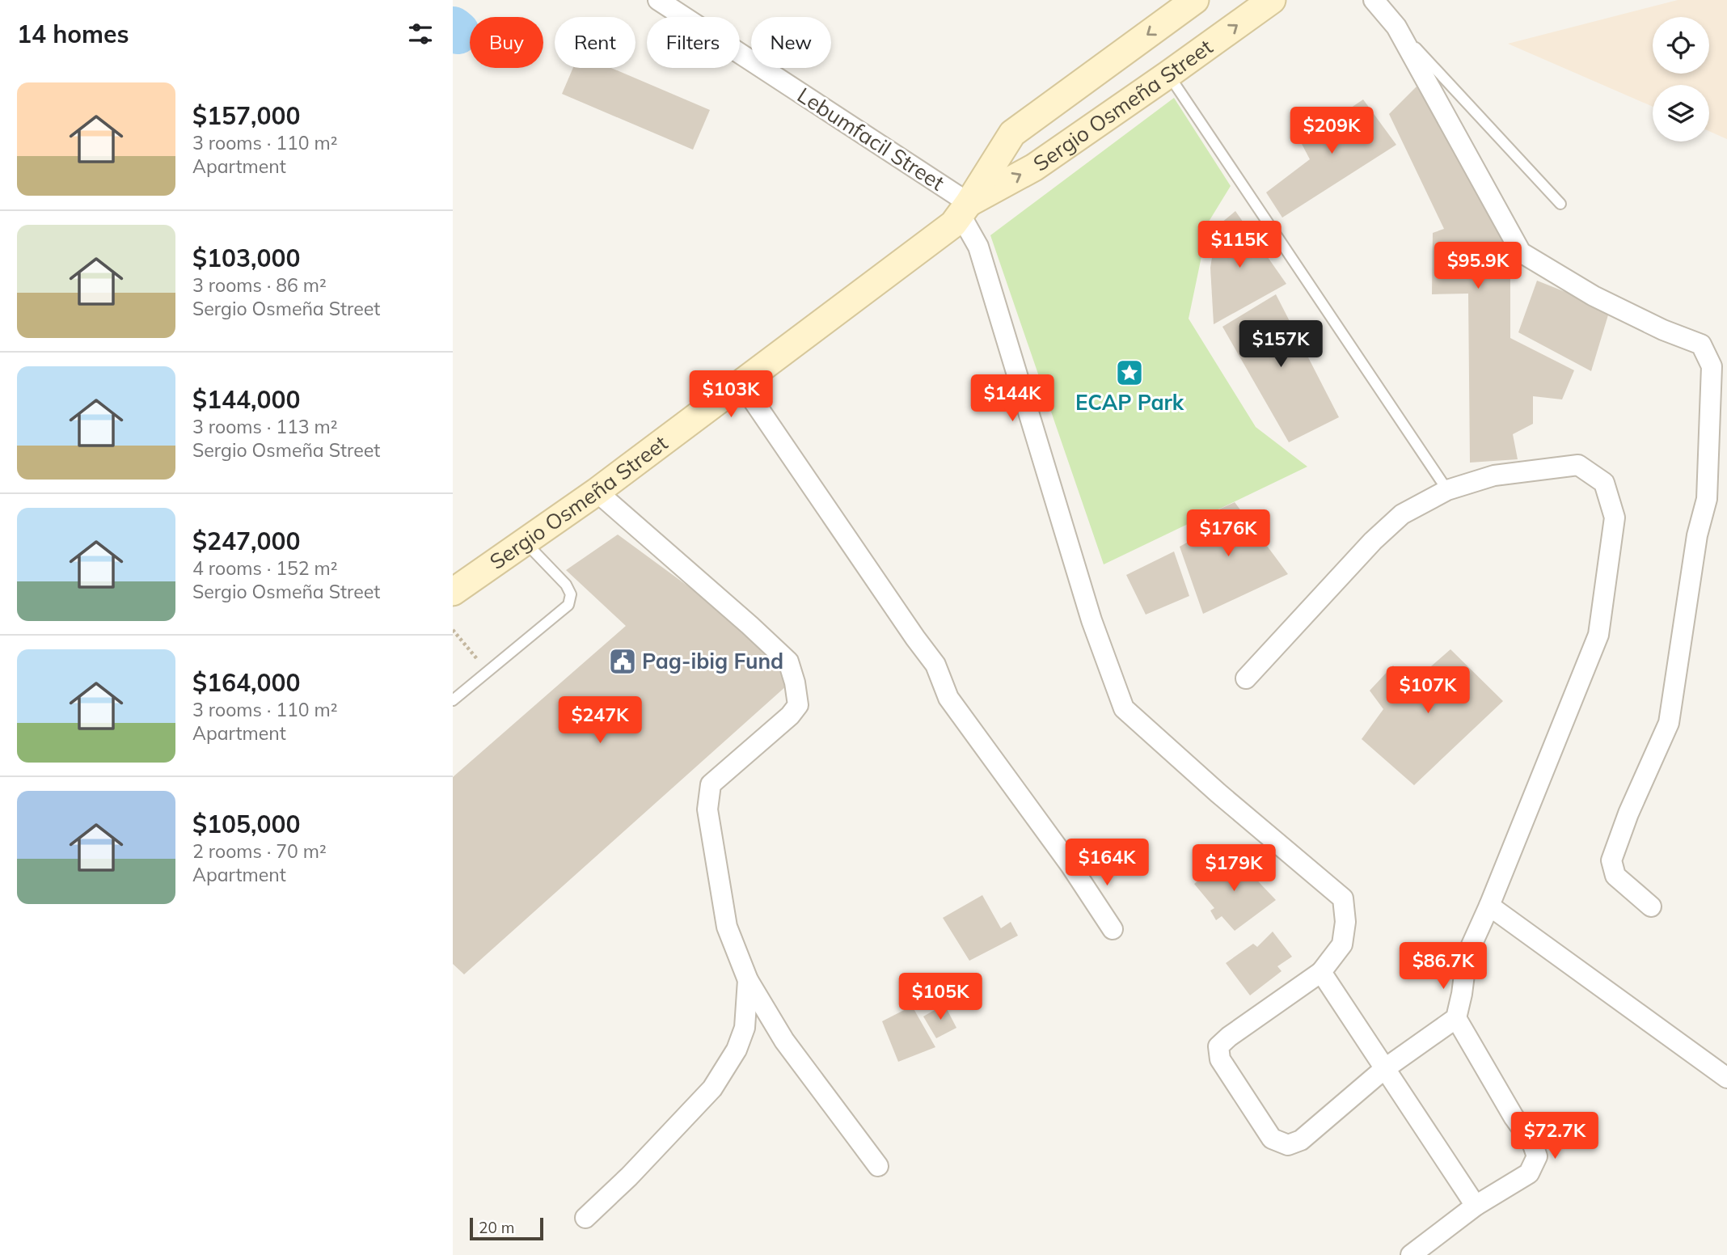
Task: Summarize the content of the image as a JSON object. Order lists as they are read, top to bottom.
{
  "streets": {
    "main road": ["Sergio Osmeña Street"],
    "street": ["Lebumfacil Street"]
  },
  "crossings": [
    ["Sergio Osmeña Street", "Lebumfacil Street"]
  ],
  "places": {
    "place": ["ECAP Park"],
    "public building": ["Pag-ibig Fund"]
  },
  "scale_bar": "20 m",
  "page": {
    "heading": "14 homes",
    "chip": [
      "Buy",
      "Rent",
      "Filters",
      "New"
    ],
    "list": [
      {
        "name": "$157,000",
        "note": "3 rooms · 110 m² · Apartment"
      },
      {
        "name": "$103,000",
        "note": "3 rooms · 86 m² · Sergio Osmeña Street"
      },
      {
        "name": "$144,000",
        "note": "3 rooms · 113 m² · Sergio Osmeña Street"
      },
      {
        "name": "$247,000",
        "note": "4 rooms · 152 m² · Sergio Osmeña Street"
      },
      {
        "name": "$164,000",
        "note": "3 rooms · 110 m² · Apartment"
      },
      {
        "name": "$105,000",
        "note": "2 rooms · 70 m² · Apartment"
      }
    ],
    "price": [
      "$209K",
      "$115K",
      "$95.9K",
      "$157K",
      "$103K",
      "$144K",
      "$176K",
      "$107K",
      "$247K",
      "$164K",
      "$179K",
      "$86.7K",
      "$105K",
      "$72.7K"
    ],
    "scale": "20 m"
  }
}
